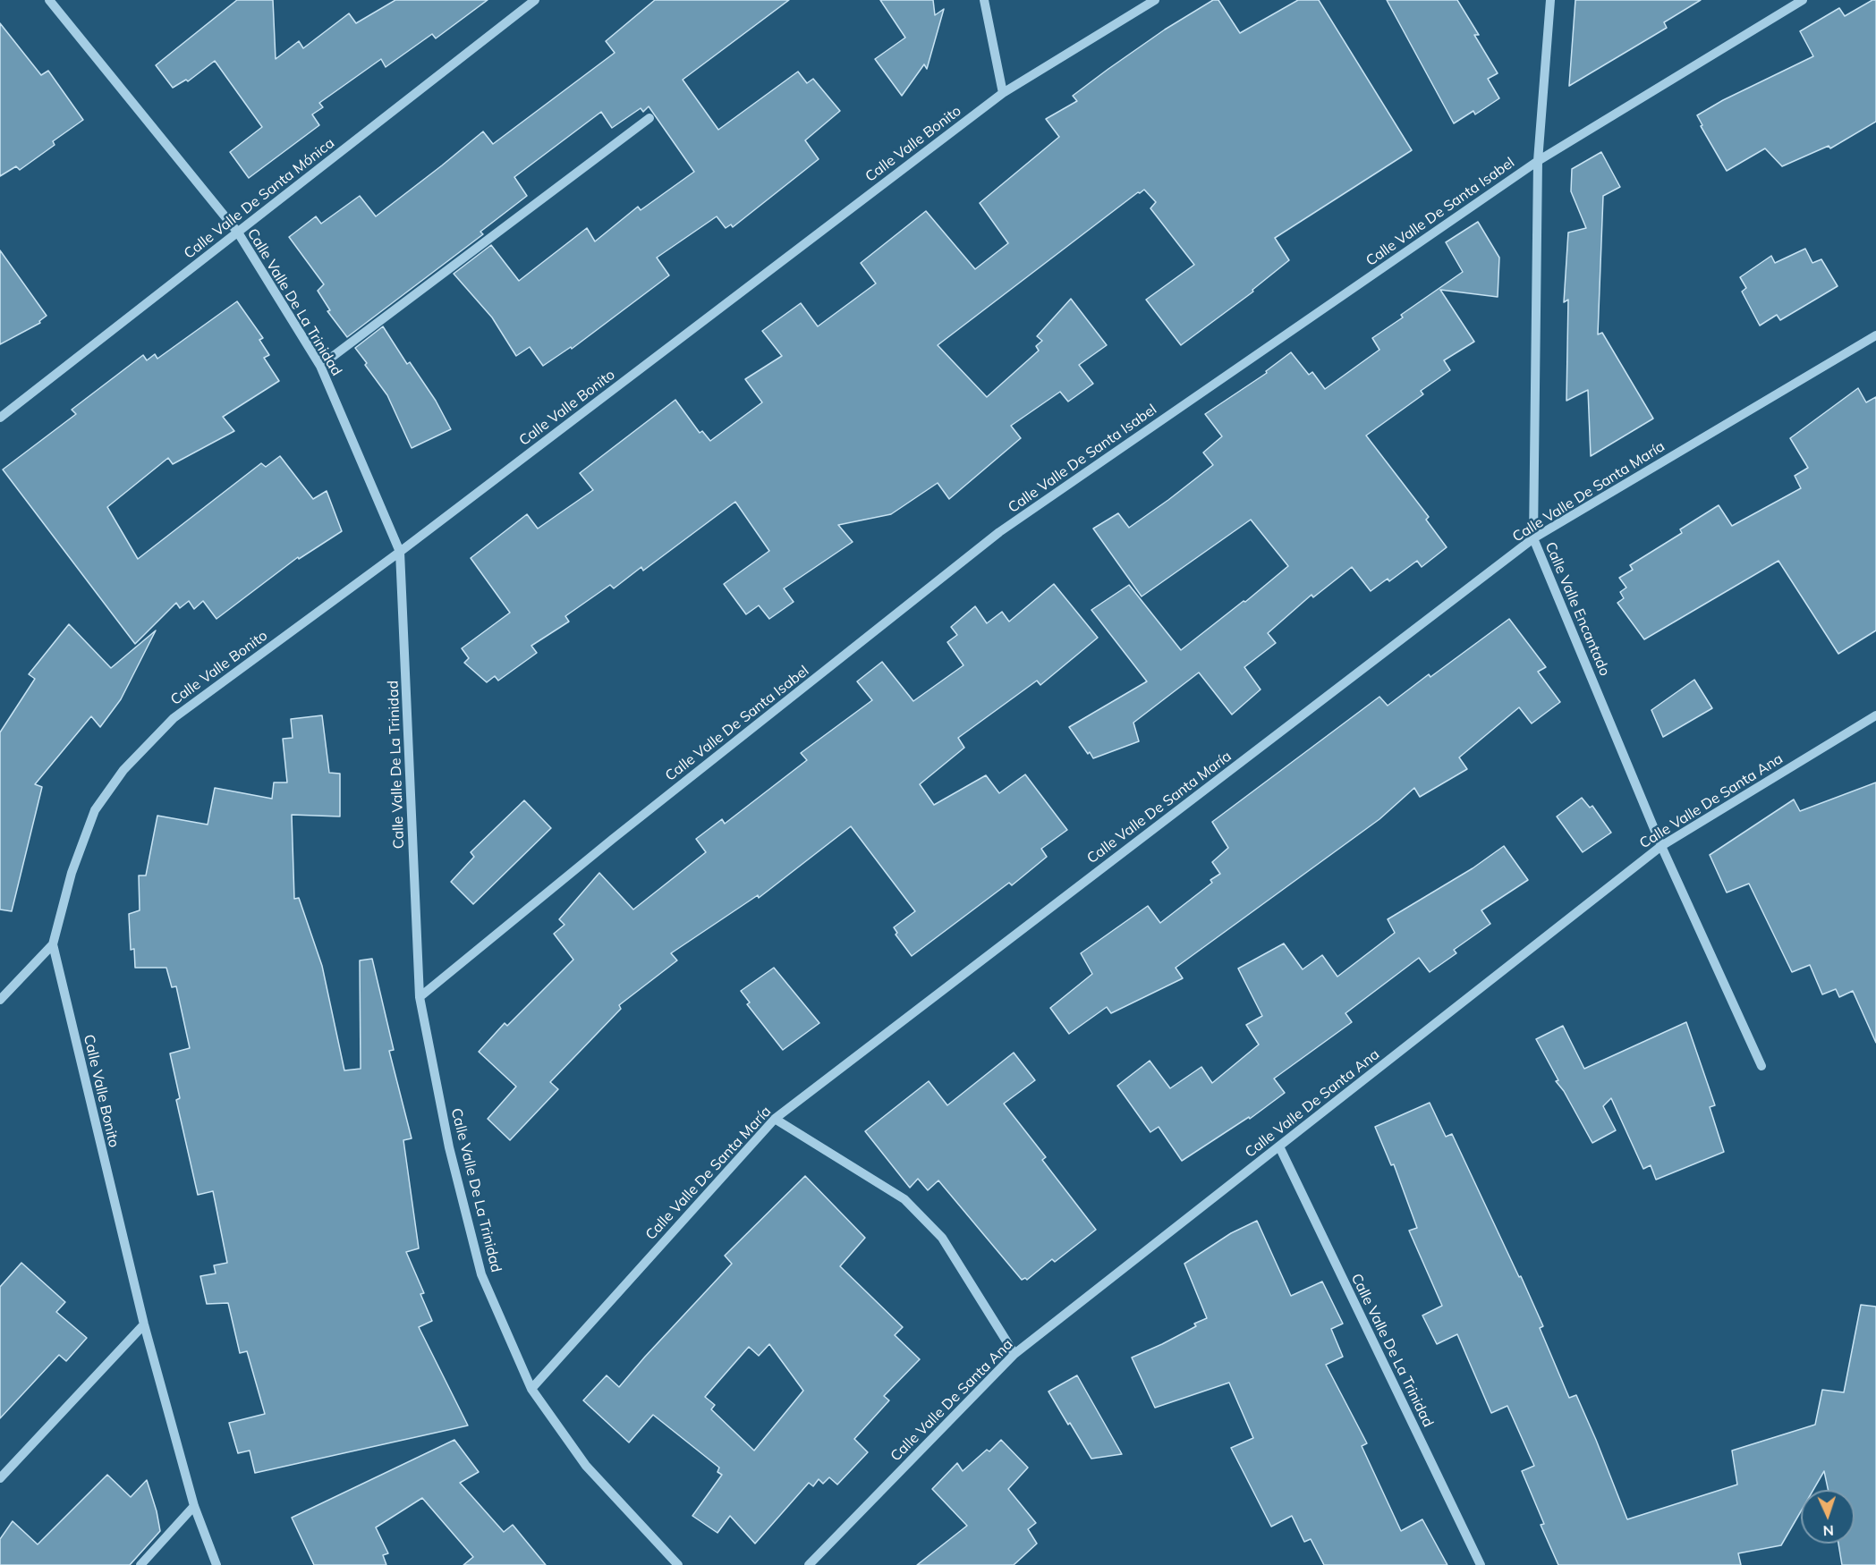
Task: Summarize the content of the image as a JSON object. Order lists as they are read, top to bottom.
{
  "streets": {
    "street": [
      "Calle Valle Bonito",
      "Calle Valle De Santa Mónica",
      "Calle Valle De Santa Isabel",
      "Calle Valle De La Trinidad",
      "Calle Valle De Santa María",
      "Calle Valle Encantado",
      "Calle Valle De Santa Ana"
    ]
  },
  "crossings": [
    ["Calle Valle Bonito", "Calle Valle De La Trinidad"],
    ["Calle Valle De Santa Mónica", "Calle Valle De La Trinidad"],
    ["Calle Valle De Santa Isabel", "Calle Valle De La Trinidad"],
    ["Calle Valle De Santa Isabel", "Calle Valle Encantado"],
    ["Calle Valle De La Trinidad", "Calle Valle De Santa María"],
    ["Calle Valle De La Trinidad", "Calle Valle De Santa Ana"],
    ["Calle Valle De Santa María", "Calle Valle Encantado"],
    ["Calle Valle Encantado", "Calle Valle De Santa Ana"]
  ],
  "north": "bottom"
}
